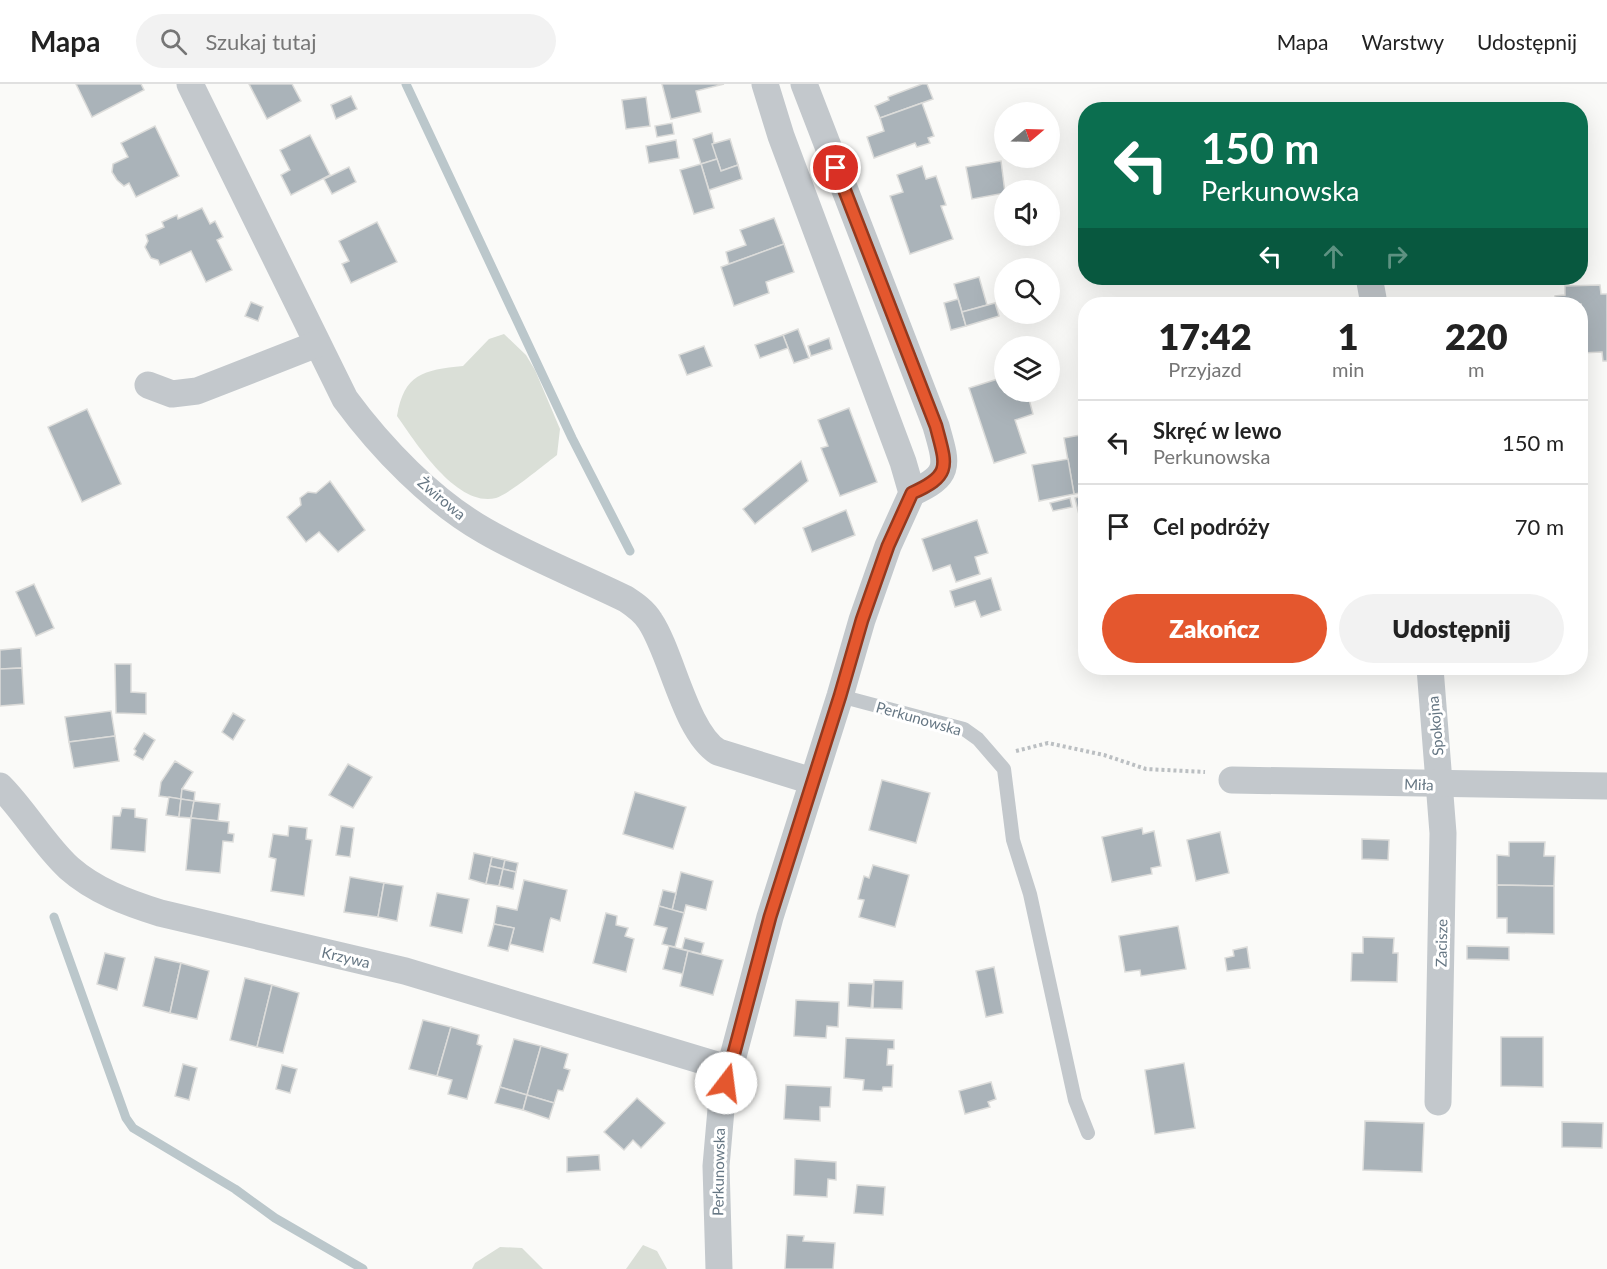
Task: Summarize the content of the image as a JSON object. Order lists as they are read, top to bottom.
{
  "streets": {
    "street": [
      "Żwirowa",
      "Perkunowska",
      "Spokojna",
      "Miła",
      "Zacisze",
      "Krzywa"
    ]
  },
  "crossings": [
    ["Żwirowa", "Perkunowska"],
    ["Perkunowska", "Krzywa"],
    ["Spokojna", "Miła"],
    ["Spokojna", "Zacisze"],
    ["Miła", "Zacisze"]
  ],
  "north": "right",
  "page": {
    "header": "Mapa",
    "search": "Szukaj tutaj",
    "nav": ["Mapa", "Warstwy", "Udostępnij"],
    "turn": ["150 m", "Perkunowska"],
    "eta": [
      "17:42",
      "Przyjazd",
      "1",
      "min",
      "220",
      "m"
    ],
    "list": [
      {
        "name": "Skręć w lewo",
        "note": "Perkunowska",
        "value": "150 m"
      },
      {
        "name": "Cel podróży",
        "value": "70 m"
      }
    ],
    "buttons": ["Zakończ", "Udostępnij"]
  }
}
